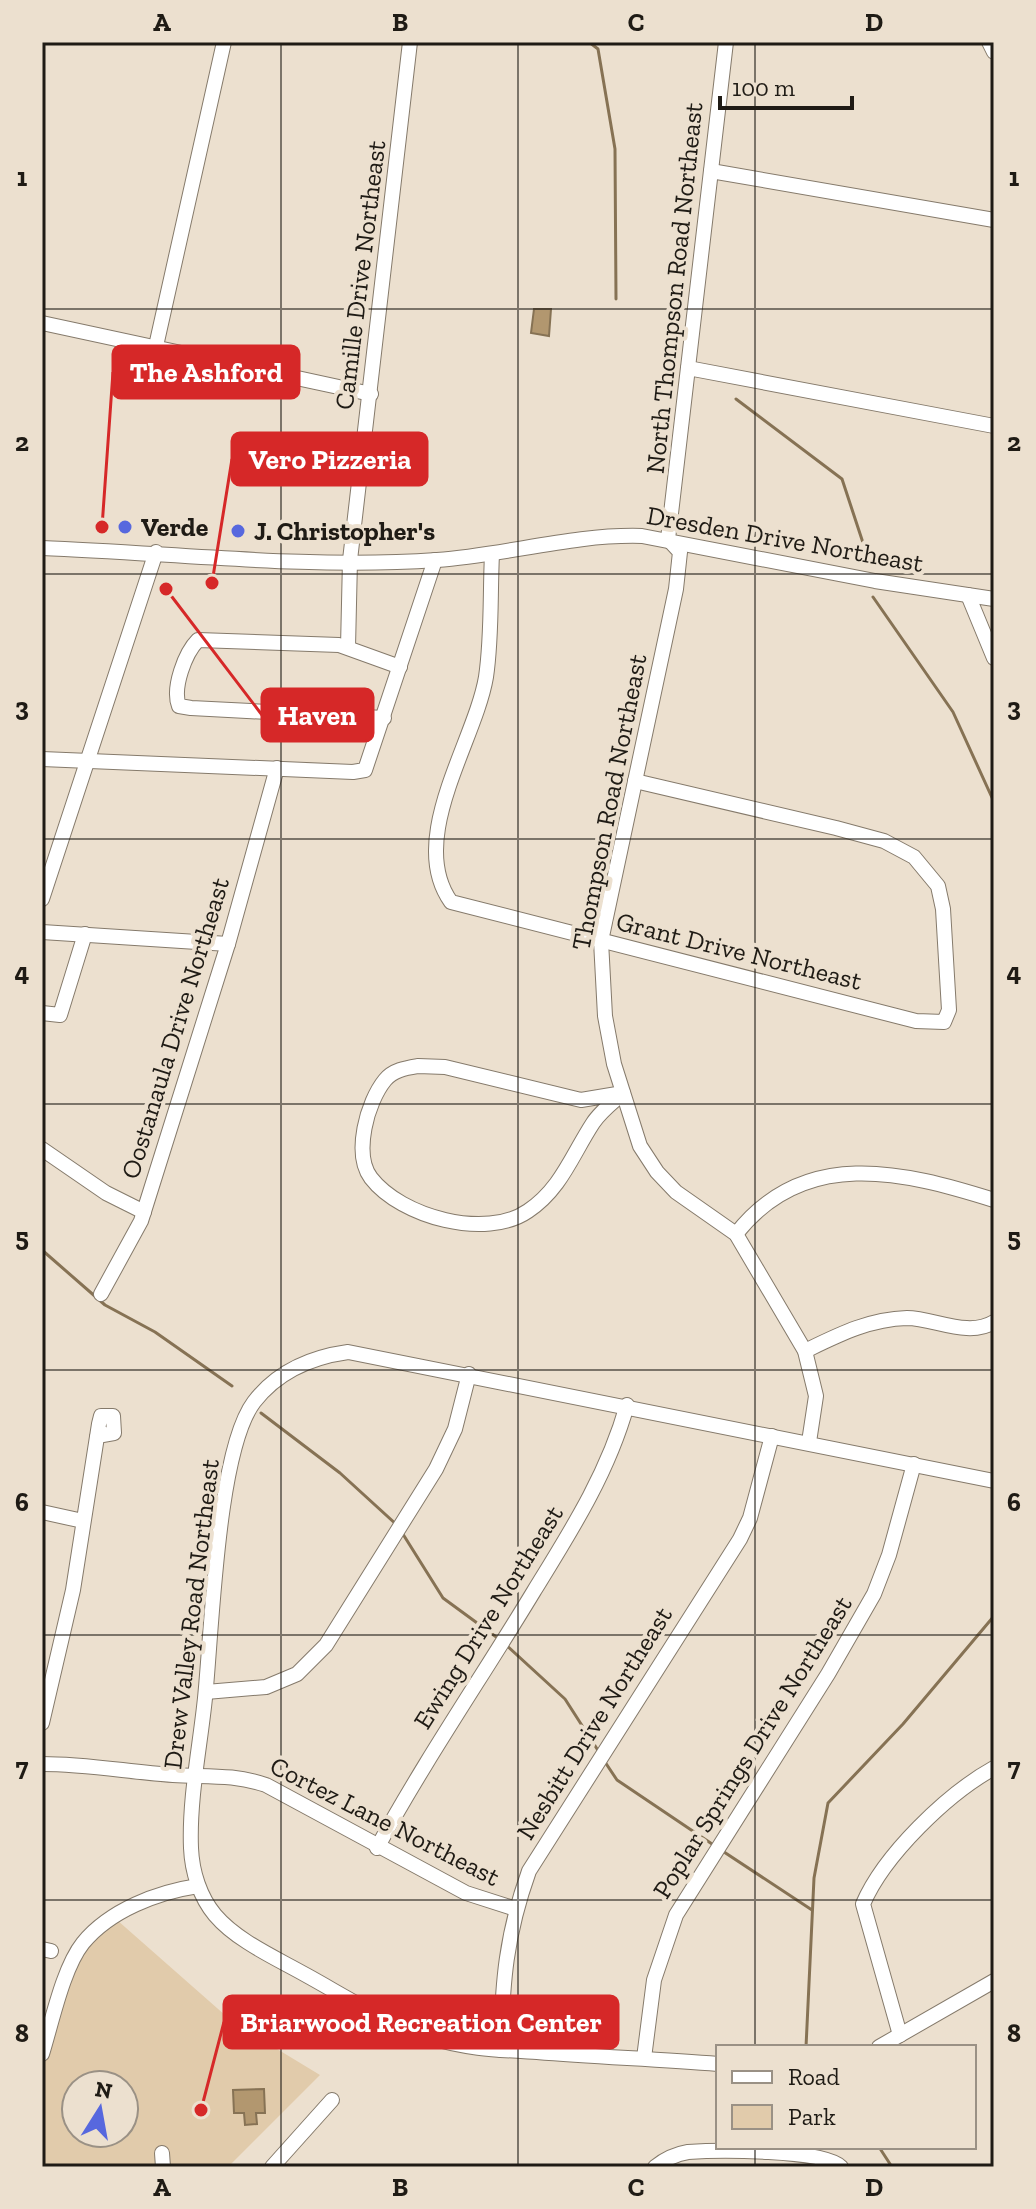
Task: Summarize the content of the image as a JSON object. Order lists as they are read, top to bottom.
{
  "streets": {
    "street": [
      "Camille Drive Northeast",
      "North Thompson Road Northeast",
      "Dresden Drive Northeast",
      "Thompson Road Northeast",
      "Grant Drive Northeast",
      "Oostanaula Drive Northeast",
      "Drew Valley Road Northeast",
      "Ewing Drive Northeast",
      "Nesbitt Drive Northeast",
      "Poplar Springs Drive Northeast",
      "Cortez Lane Northeast"
    ]
  },
  "crossings": [
    ["Camille Drive Northeast", "Dresden Drive Northeast"],
    ["North Thompson Road Northeast", "Dresden Drive Northeast"],
    ["North Thompson Road Northeast", "Thompson Road Northeast"],
    ["Dresden Drive Northeast", "Thompson Road Northeast"],
    ["Dresden Drive Northeast", "Grant Drive Northeast"],
    ["Thompson Road Northeast", "Grant Drive Northeast"],
    ["Thompson Road Northeast", "Drew Valley Road Northeast"],
    ["Drew Valley Road Northeast", "Ewing Drive Northeast"],
    ["Drew Valley Road Northeast", "Nesbitt Drive Northeast"],
    ["Drew Valley Road Northeast", "Poplar Springs Drive Northeast"],
    ["Drew Valley Road Northeast", "Cortez Lane Northeast"],
    ["Ewing Drive Northeast", "Cortez Lane Northeast"],
    ["Nesbitt Drive Northeast", "Cortez Lane Northeast"]
  ],
  "places": [
    "The Ashford",
    "Verde",
    "J. Christopher's",
    "Vero Pizzeria",
    "Haven",
    "Briarwood Recreation Center"
  ],
  "legend": ["Road", "Park"],
  "scale_bar": "100 m",
  "north": "top",
  "grid": {
    "columns": [
      "A",
      "B",
      "C",
      "D"
    ],
    "rows": [
      "1",
      "2",
      "3",
      "4",
      "5",
      "6",
      "7",
      "8"
    ]
  }
}
